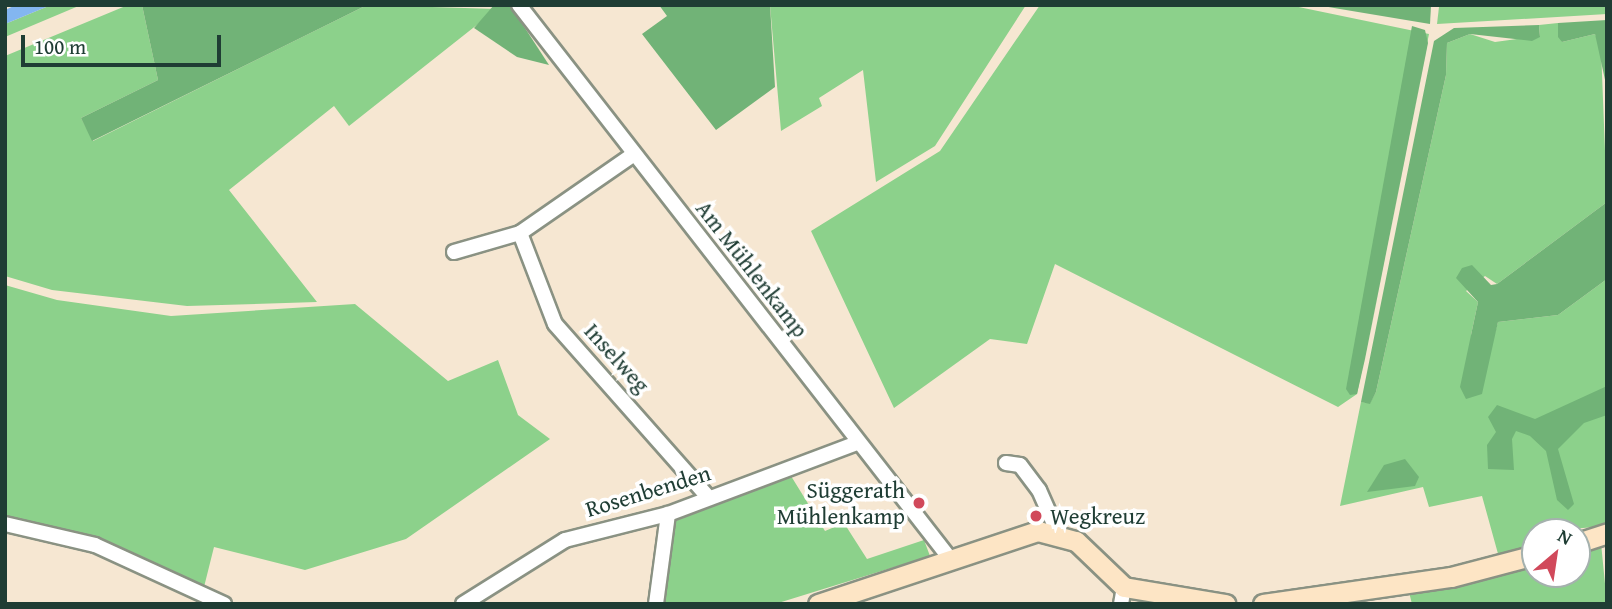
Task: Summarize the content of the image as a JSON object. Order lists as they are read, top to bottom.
{
  "streets": {
    "street": ["Am Mühlenkamp", "Inselweg", "Rosenbenden"]
  },
  "crossings": [
    ["Am Mühlenkamp", "Rosenbenden"],
    ["Inselweg", "Rosenbenden"]
  ],
  "places": ["Süggerath Mühlenkamp", "Wegkreuz"],
  "scale_bar": "100 m",
  "north": "top right"
}
